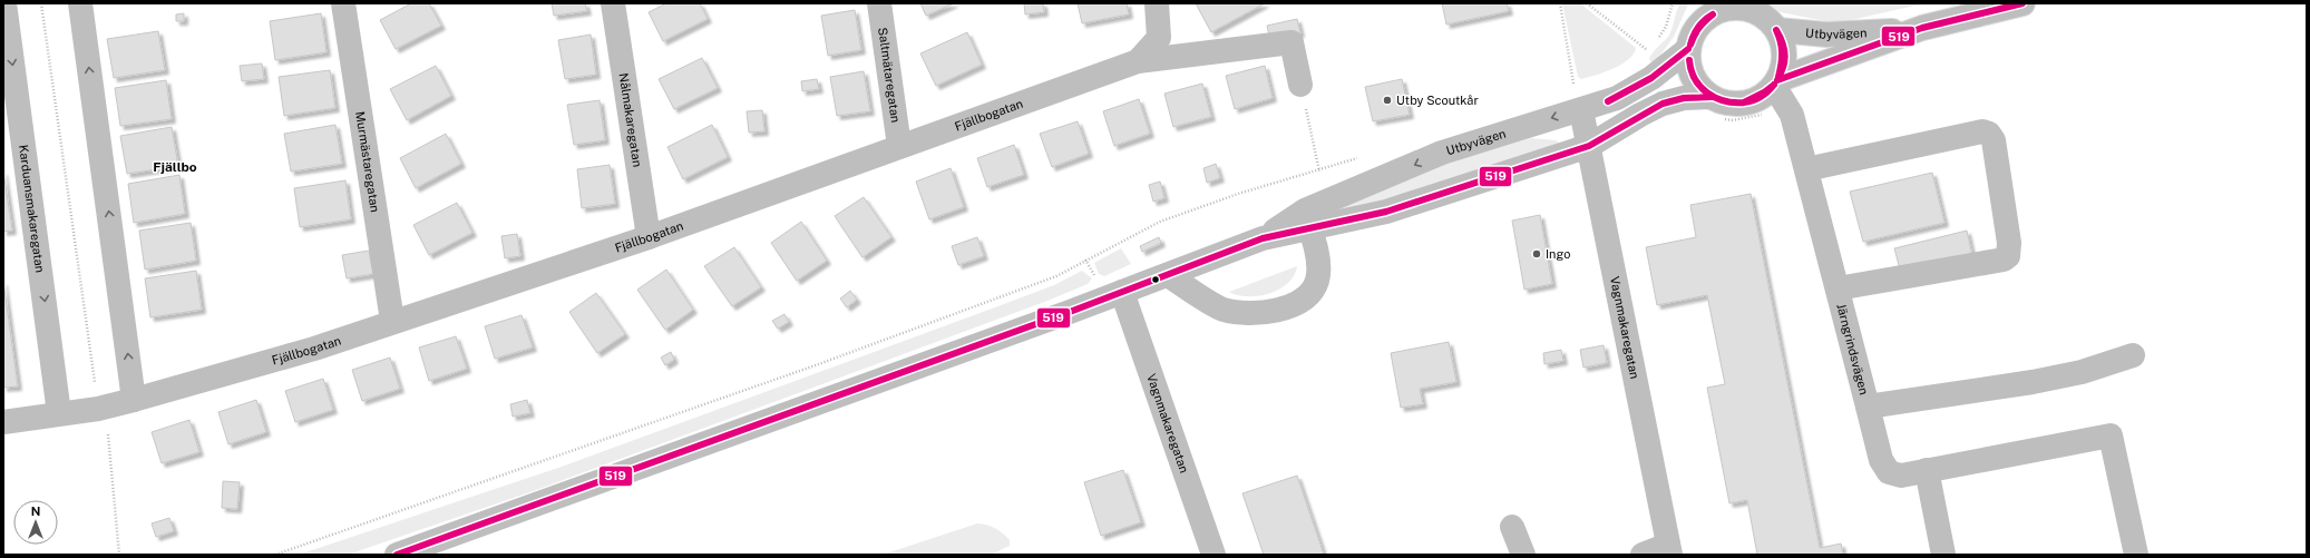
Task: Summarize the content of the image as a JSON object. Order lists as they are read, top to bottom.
{
  "streets": {
    "street": [
      "Utbyvägen",
      "Saltmätaregatan",
      "Fjällbogatan",
      "Nålmakaregatan",
      "Murmästaregatan",
      "Karduansmakaregatan",
      "Vagnmakaregatan",
      "Järngrindsvägen"
    ]
  },
  "crossings": [
    ["Utbyvägen", "Vagnmakaregatan"],
    ["Utbyvägen", "Järngrindsvägen"],
    ["Saltmätaregatan", "Fjällbogatan"],
    ["Fjällbogatan", "Nålmakaregatan"],
    ["Fjällbogatan", "Murmästaregatan"],
    ["Fjällbogatan", "Karduansmakaregatan"]
  ],
  "districts": ["Fjällbo"],
  "places": ["Utby Scoutkår", "Ingo"],
  "lines": ["transit line 519"],
  "north": "top"
}
